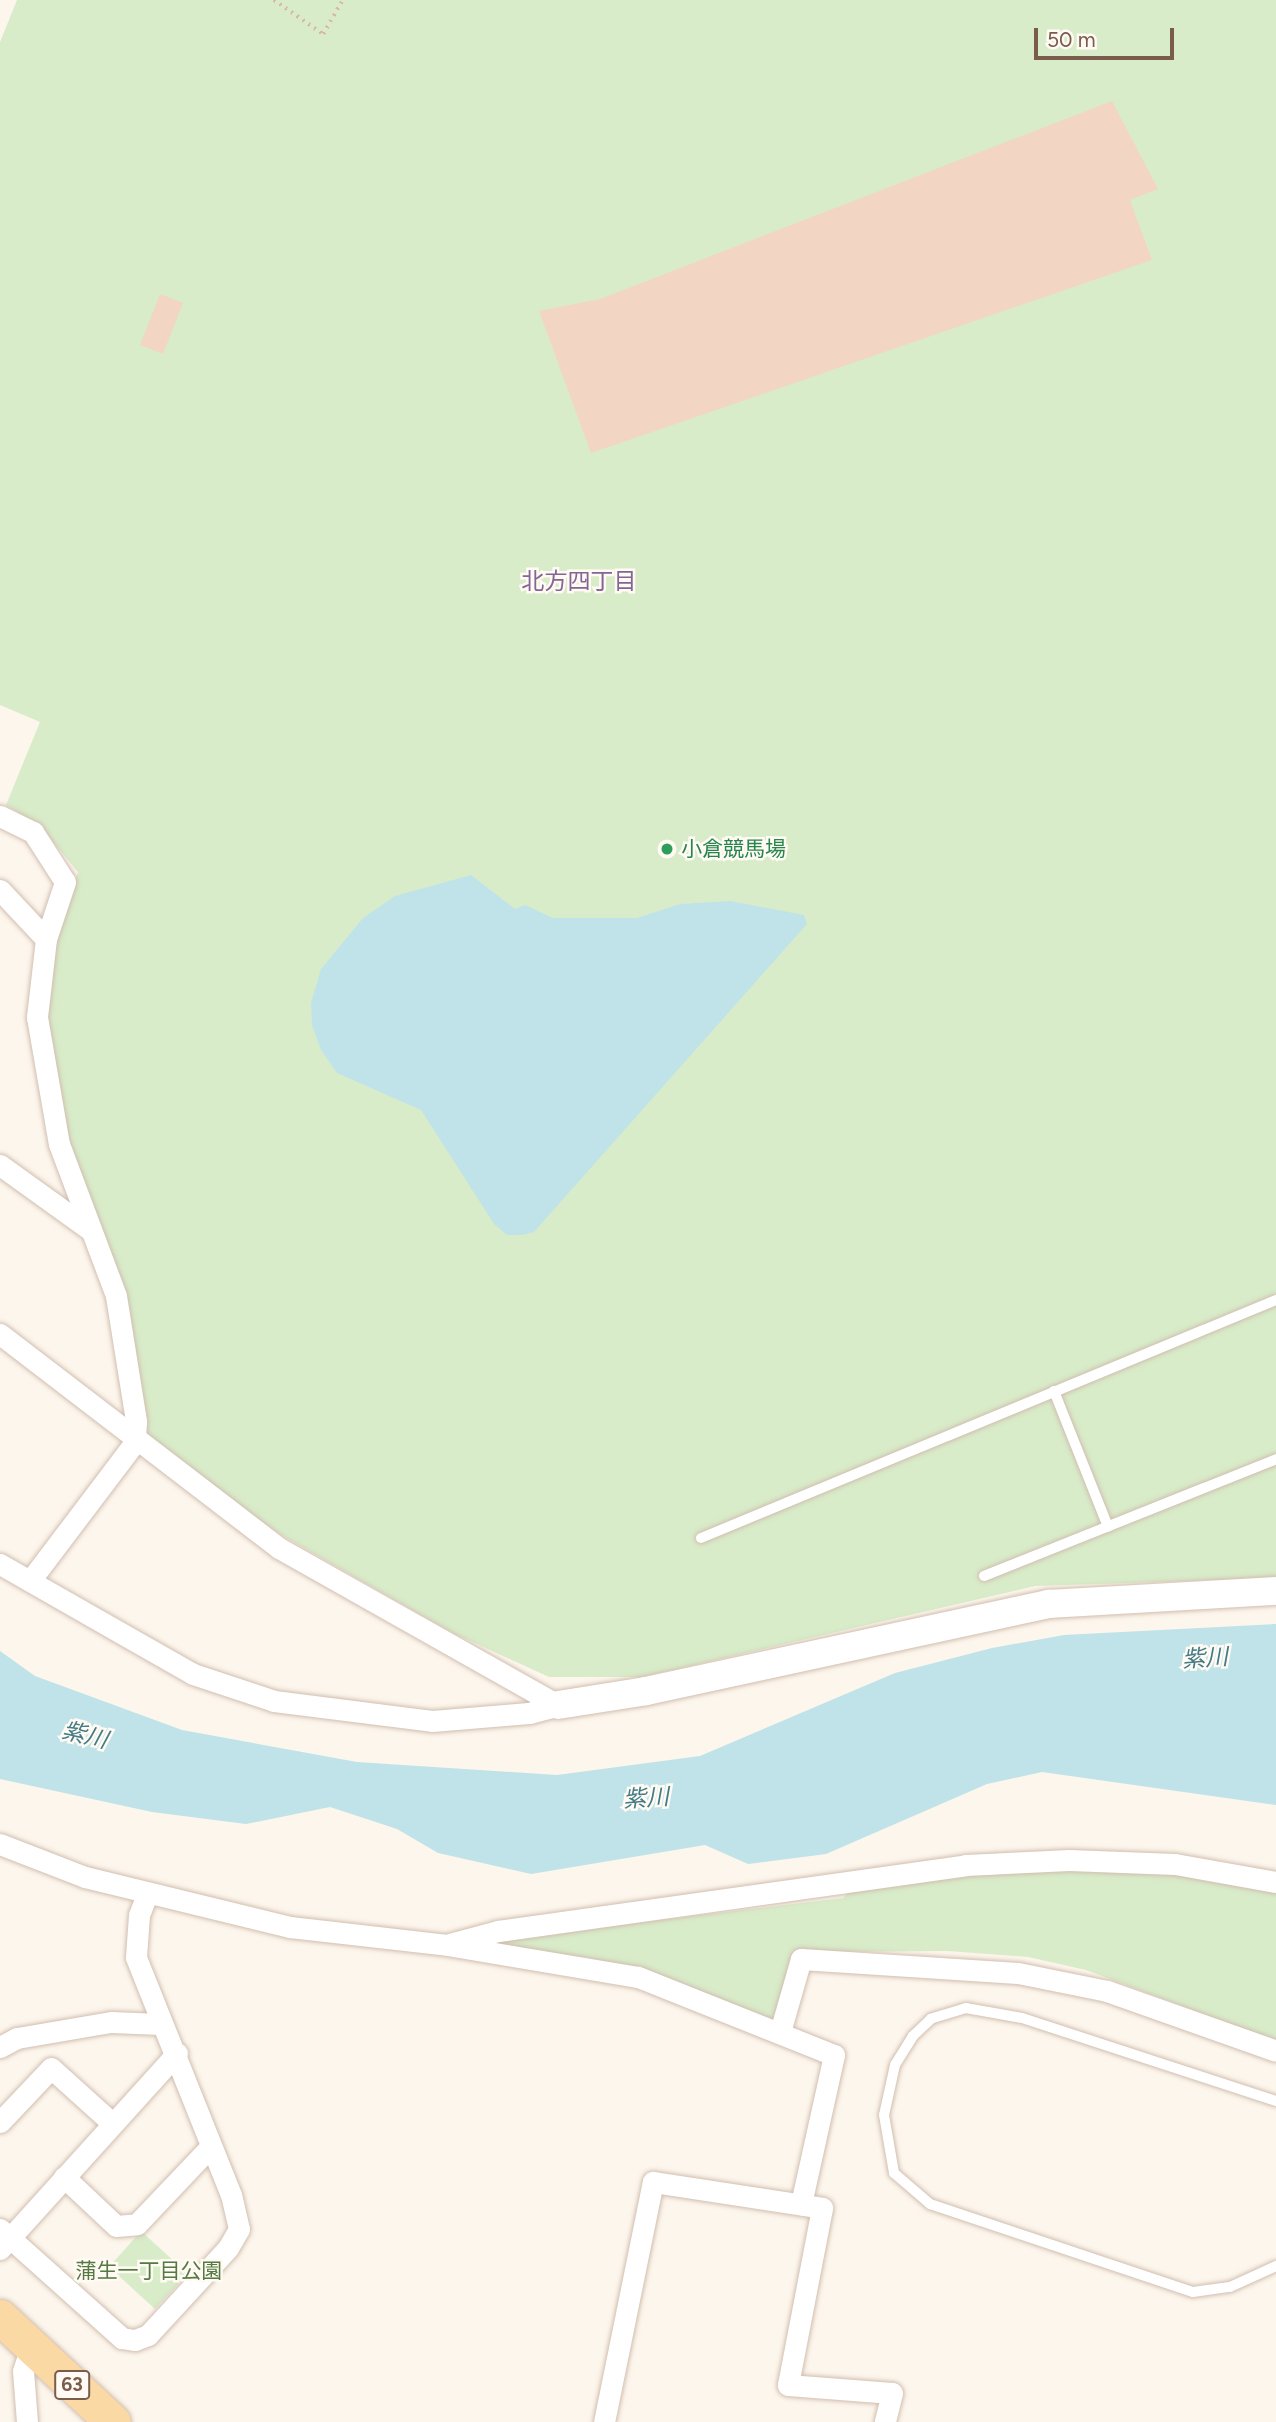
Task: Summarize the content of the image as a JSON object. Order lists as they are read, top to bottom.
{
  "streets": {
    "main road": ["63"]
  },
  "districts": ["北方四丁目"],
  "water": ["紫川"],
  "parks": ["蒲生一丁目公園"],
  "places": ["小倉競馬場"],
  "scale_bar": "50 m"
}
